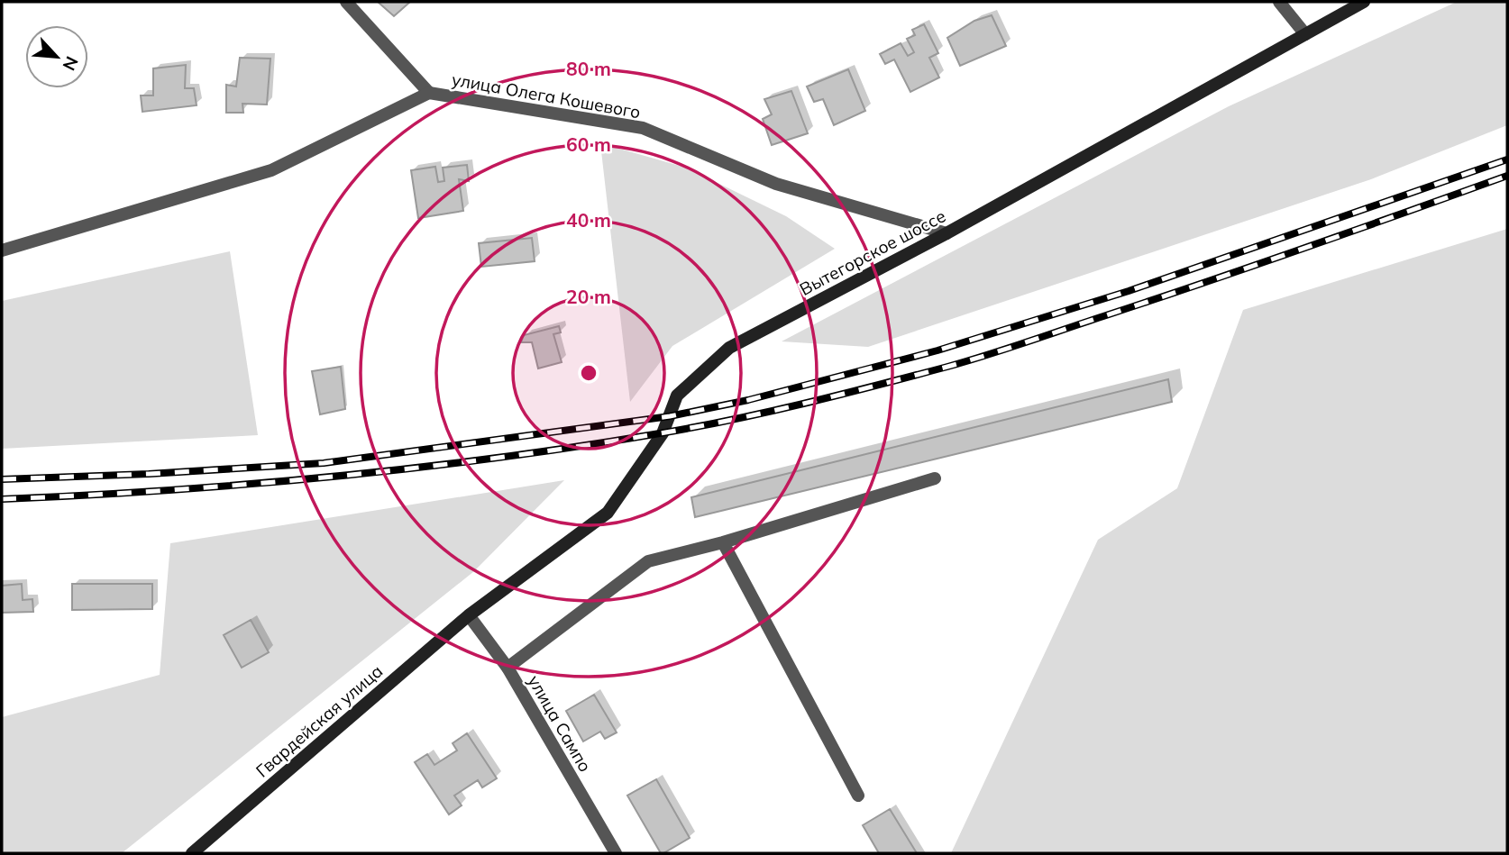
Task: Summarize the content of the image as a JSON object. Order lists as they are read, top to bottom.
{
  "streets": {
    "main road": ["Вытегорское шоссе", "Гвардейская улица"],
    "street": ["улица Олега Кошевого", "улица Сампо"]
  },
  "crossings": [
    ["улица Олега Кошевого", "Вытегорское шоссе"],
    ["Вытегорское шоссе", "Гвардейская улица"],
    ["Вытегорское шоссе", "улица Сампо"],
    ["Гвардейская улица", "улица Сампо"]
  ],
  "north": "bottom right",
  "rings": [
    "80 m",
    "60 m",
    "40 m",
    "20 m"
  ]
}
